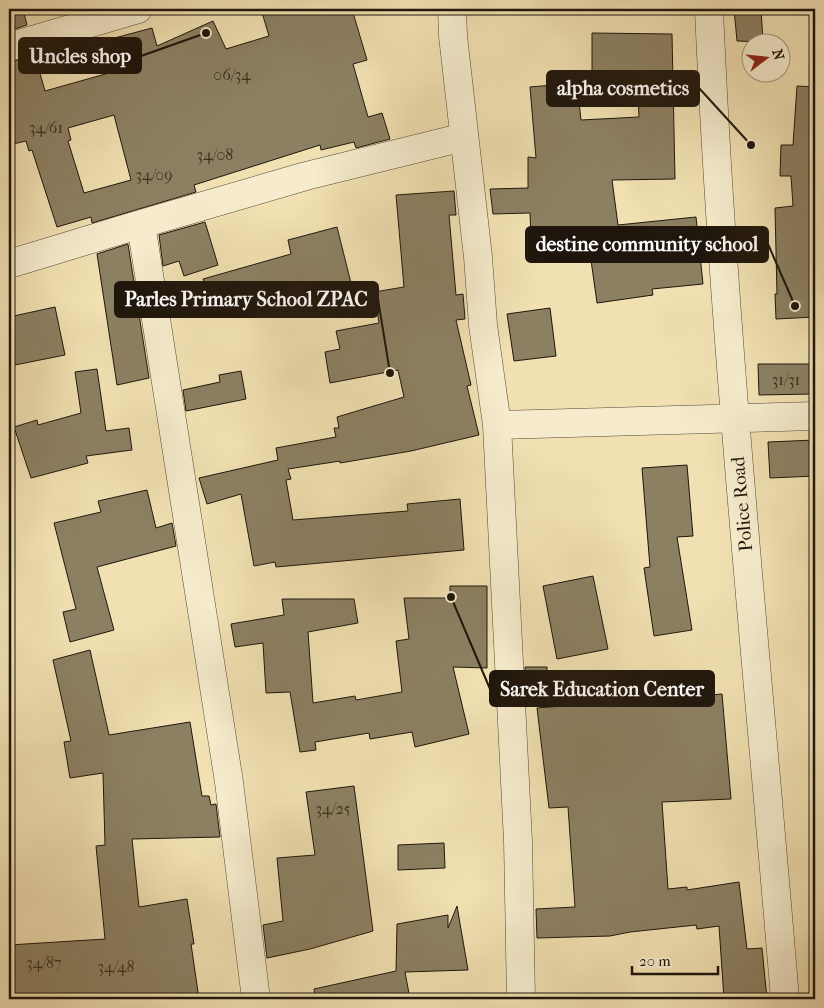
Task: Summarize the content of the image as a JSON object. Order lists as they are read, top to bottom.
{
  "streets": {
    "street": ["Police Road"]
  },
  "places": [
    "Uncles shop",
    "alpha cosmetics",
    "destine community school",
    "Parles Primary School ZPAC",
    "Sarek Education Center"
  ],
  "house_numbers": [
    "06/34",
    "34/61",
    "34/08",
    "34/09",
    "31/31",
    "34/25",
    "34/87",
    "34/48"
  ],
  "scale_bar": "20 m",
  "north": "right"
}
